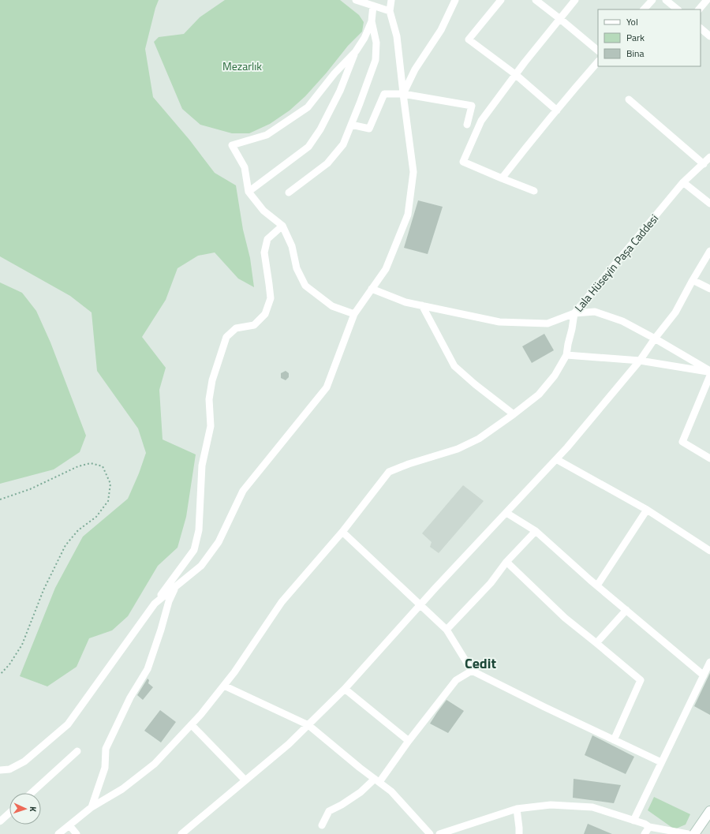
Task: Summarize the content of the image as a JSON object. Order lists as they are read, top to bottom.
{
  "streets": {
    "street": ["Lala Hüseyin Paşa Caddesi"]
  },
  "districts": ["Cedit"],
  "parks": ["Mezarlık"],
  "legend": ["Yol", "Park", "Bina"],
  "north": "right"
}
